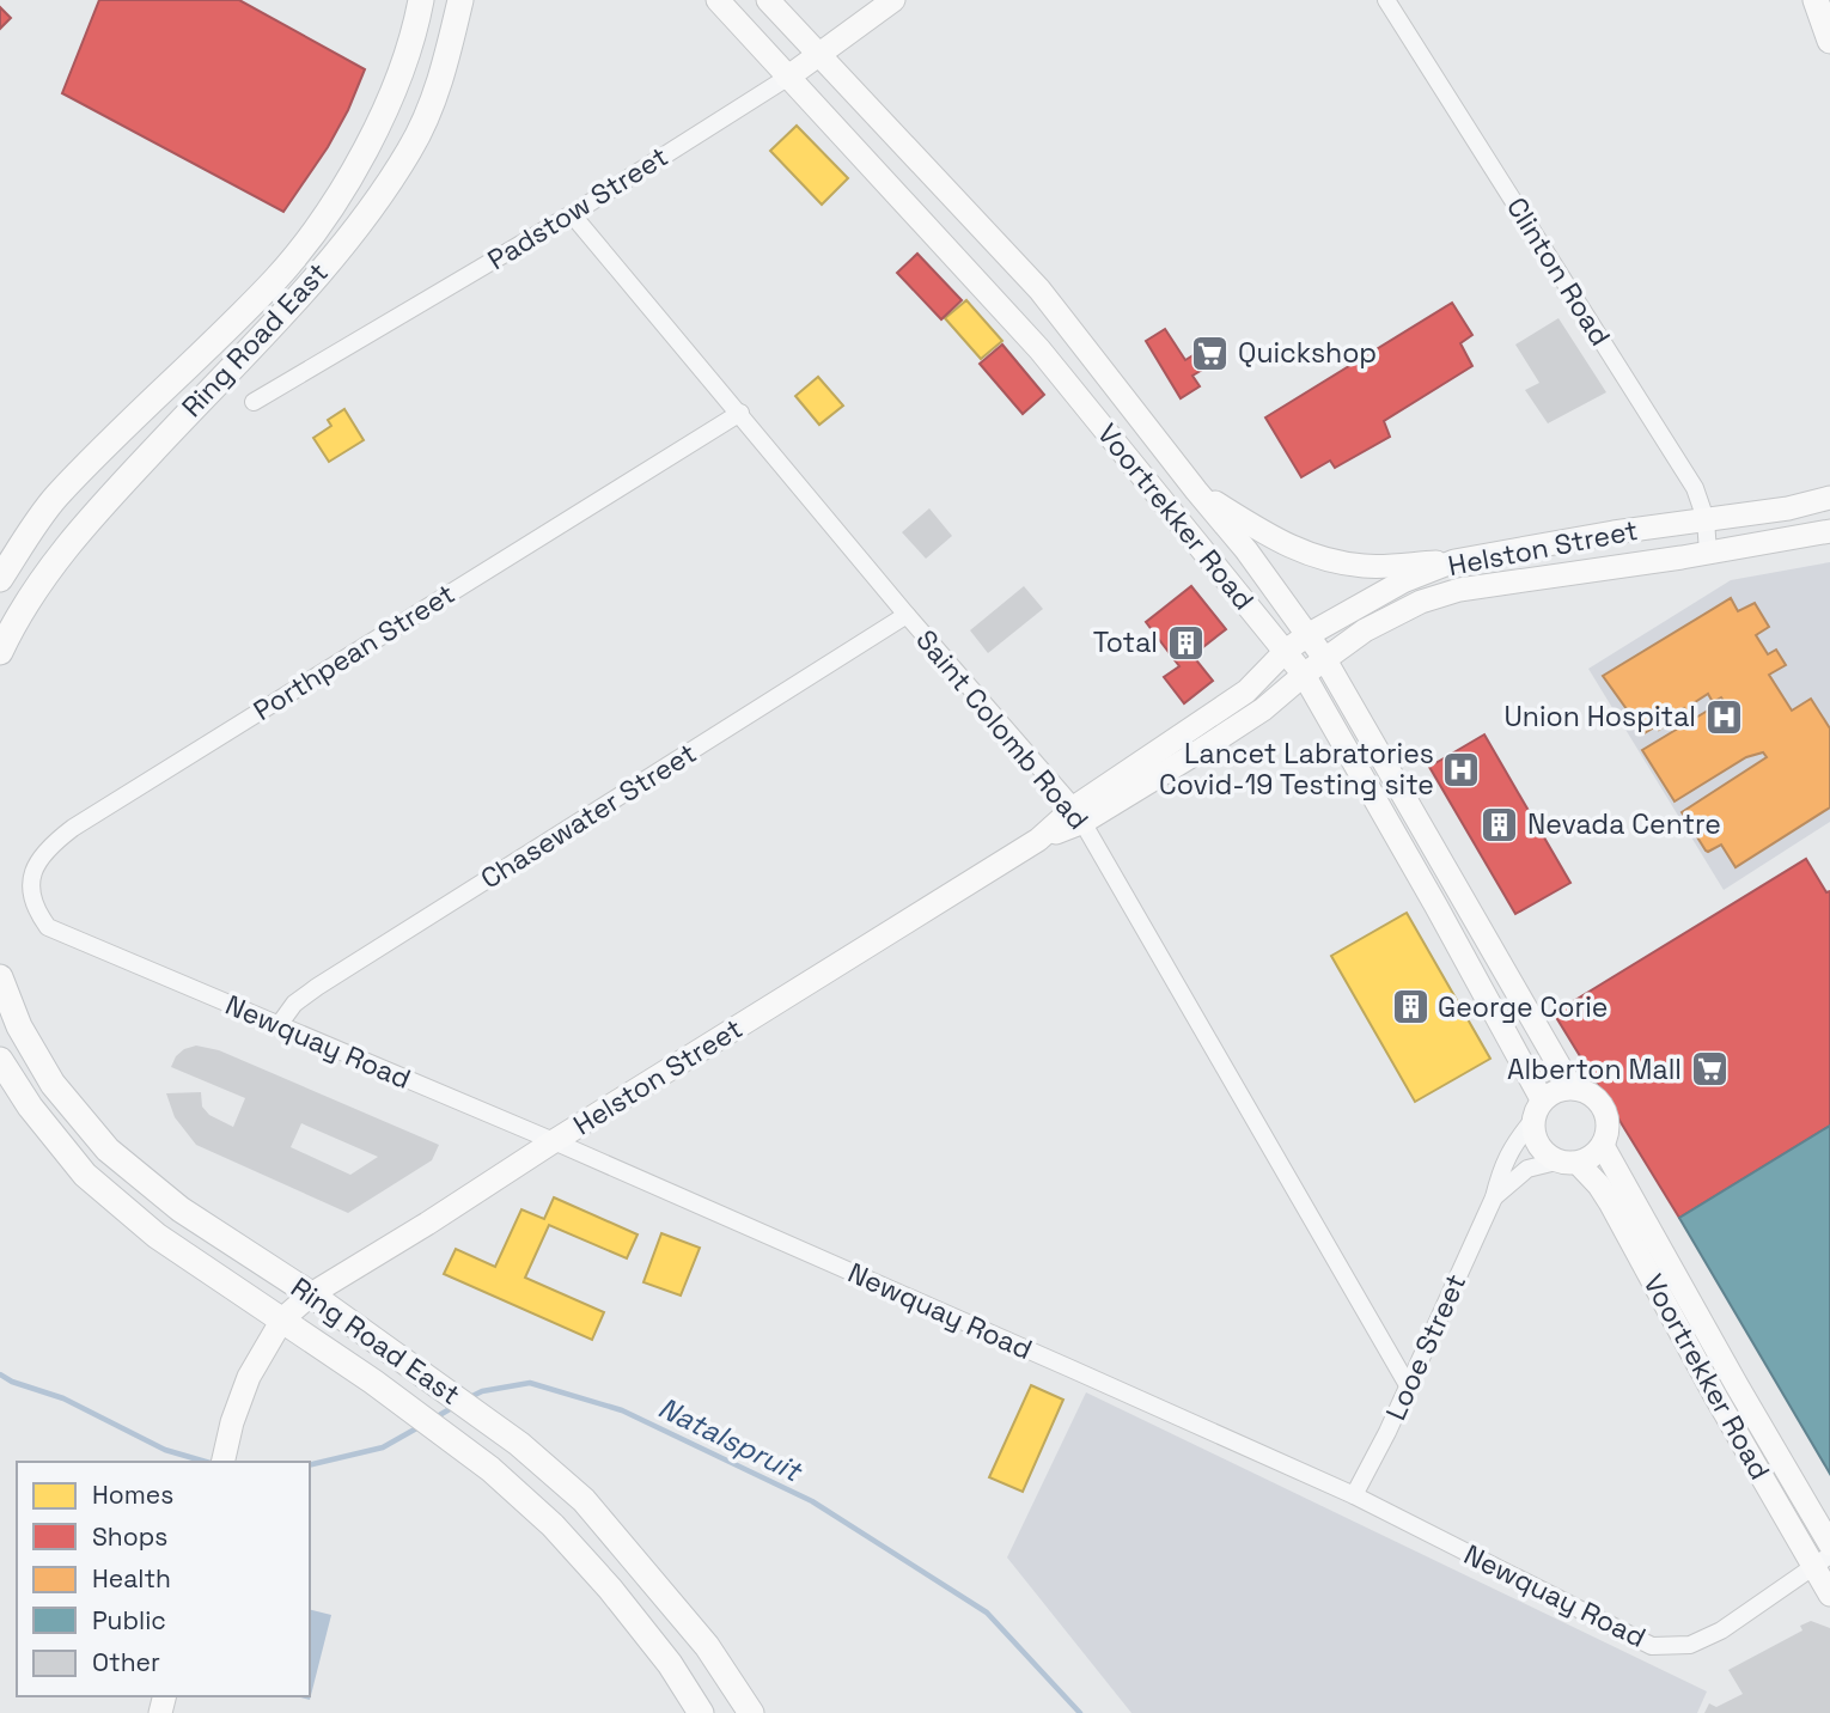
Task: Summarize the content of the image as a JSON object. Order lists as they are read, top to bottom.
{
  "streets": {
    "main road": [
      "Padstow Street",
      "Ring Road East",
      "Voortrekker Road",
      "Helston Street"
    ],
    "street": [
      "Clinton Road",
      "Porthpean Street",
      "Saint Colomb Road",
      "Chasewater Street",
      "Newquay Road",
      "Looe Street"
    ]
  },
  "crossings": [
    ["Padstow Street", "Voortrekker Road"],
    ["Padstow Street", "Saint Colomb Road"],
    ["Clinton Road", "Helston Street"],
    ["Ring Road East", "Helston Street"],
    ["Voortrekker Road", "Helston Street"],
    ["Voortrekker Road", "Newquay Road"],
    ["Voortrekker Road", "Looe Street"],
    ["Helston Street", "Saint Colomb Road"],
    ["Helston Street", "Newquay Road"],
    ["Porthpean Street", "Saint Colomb Road"],
    ["Porthpean Street", "Newquay Road"],
    ["Saint Colomb Road", "Chasewater Street"],
    ["Saint Colomb Road", "Looe Street"],
    ["Chasewater Street", "Newquay Road"],
    ["Newquay Road", "Looe Street"]
  ],
  "water": ["Natalspruit"],
  "places": {
    "supermarket": ["Quickshop", "Alberton Mall"],
    "building": ["Total", "Nevada Centre", "George Corie"],
    "hospital": ["Union Hospital", "Lancet Labratories Covid-19 Testing site"]
  },
  "legend": [
    "Homes",
    "Shops",
    "Health",
    "Public",
    "Other"
  ]
}
